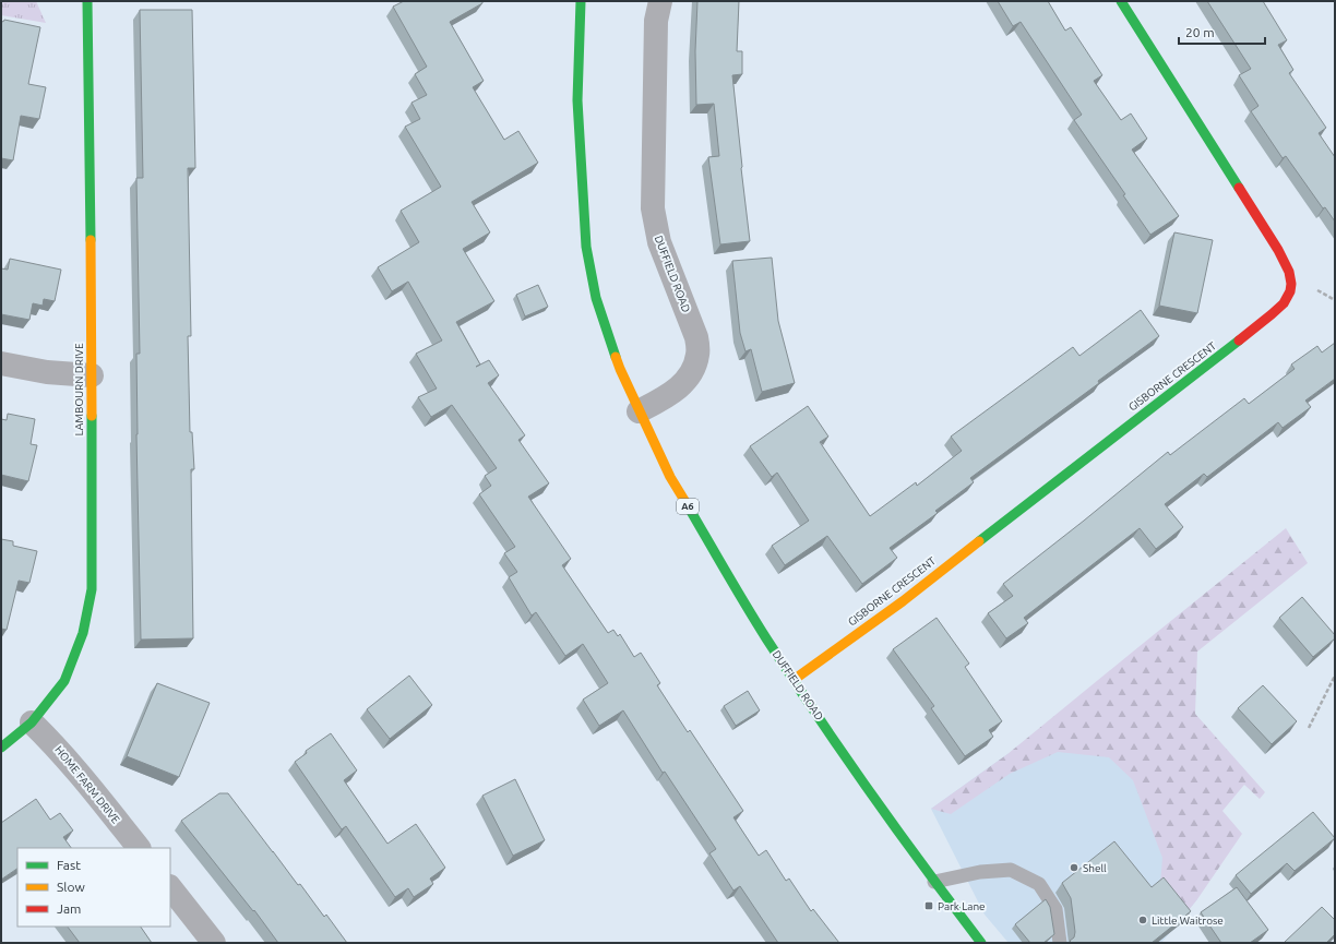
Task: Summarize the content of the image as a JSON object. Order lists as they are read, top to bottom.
{
  "streets": {
    "main road": [
      "DUFFIELD ROAD",
      "GISBORNE CRESCENT",
      "LAMBOURN DRIVE",
      "A6"
    ],
    "street": ["HOME FARM DRIVE"]
  },
  "crossings": [
    ["DUFFIELD ROAD", "GISBORNE CRESCENT"],
    ["LAMBOURN DRIVE", "HOME FARM DRIVE"]
  ],
  "places": {
    "other": ["Shell", "Little Waitrose"],
    "transit": ["Park Lane"]
  },
  "legend": ["Fast", "Slow", "Jam"],
  "scale_bar": "20 m"
}
